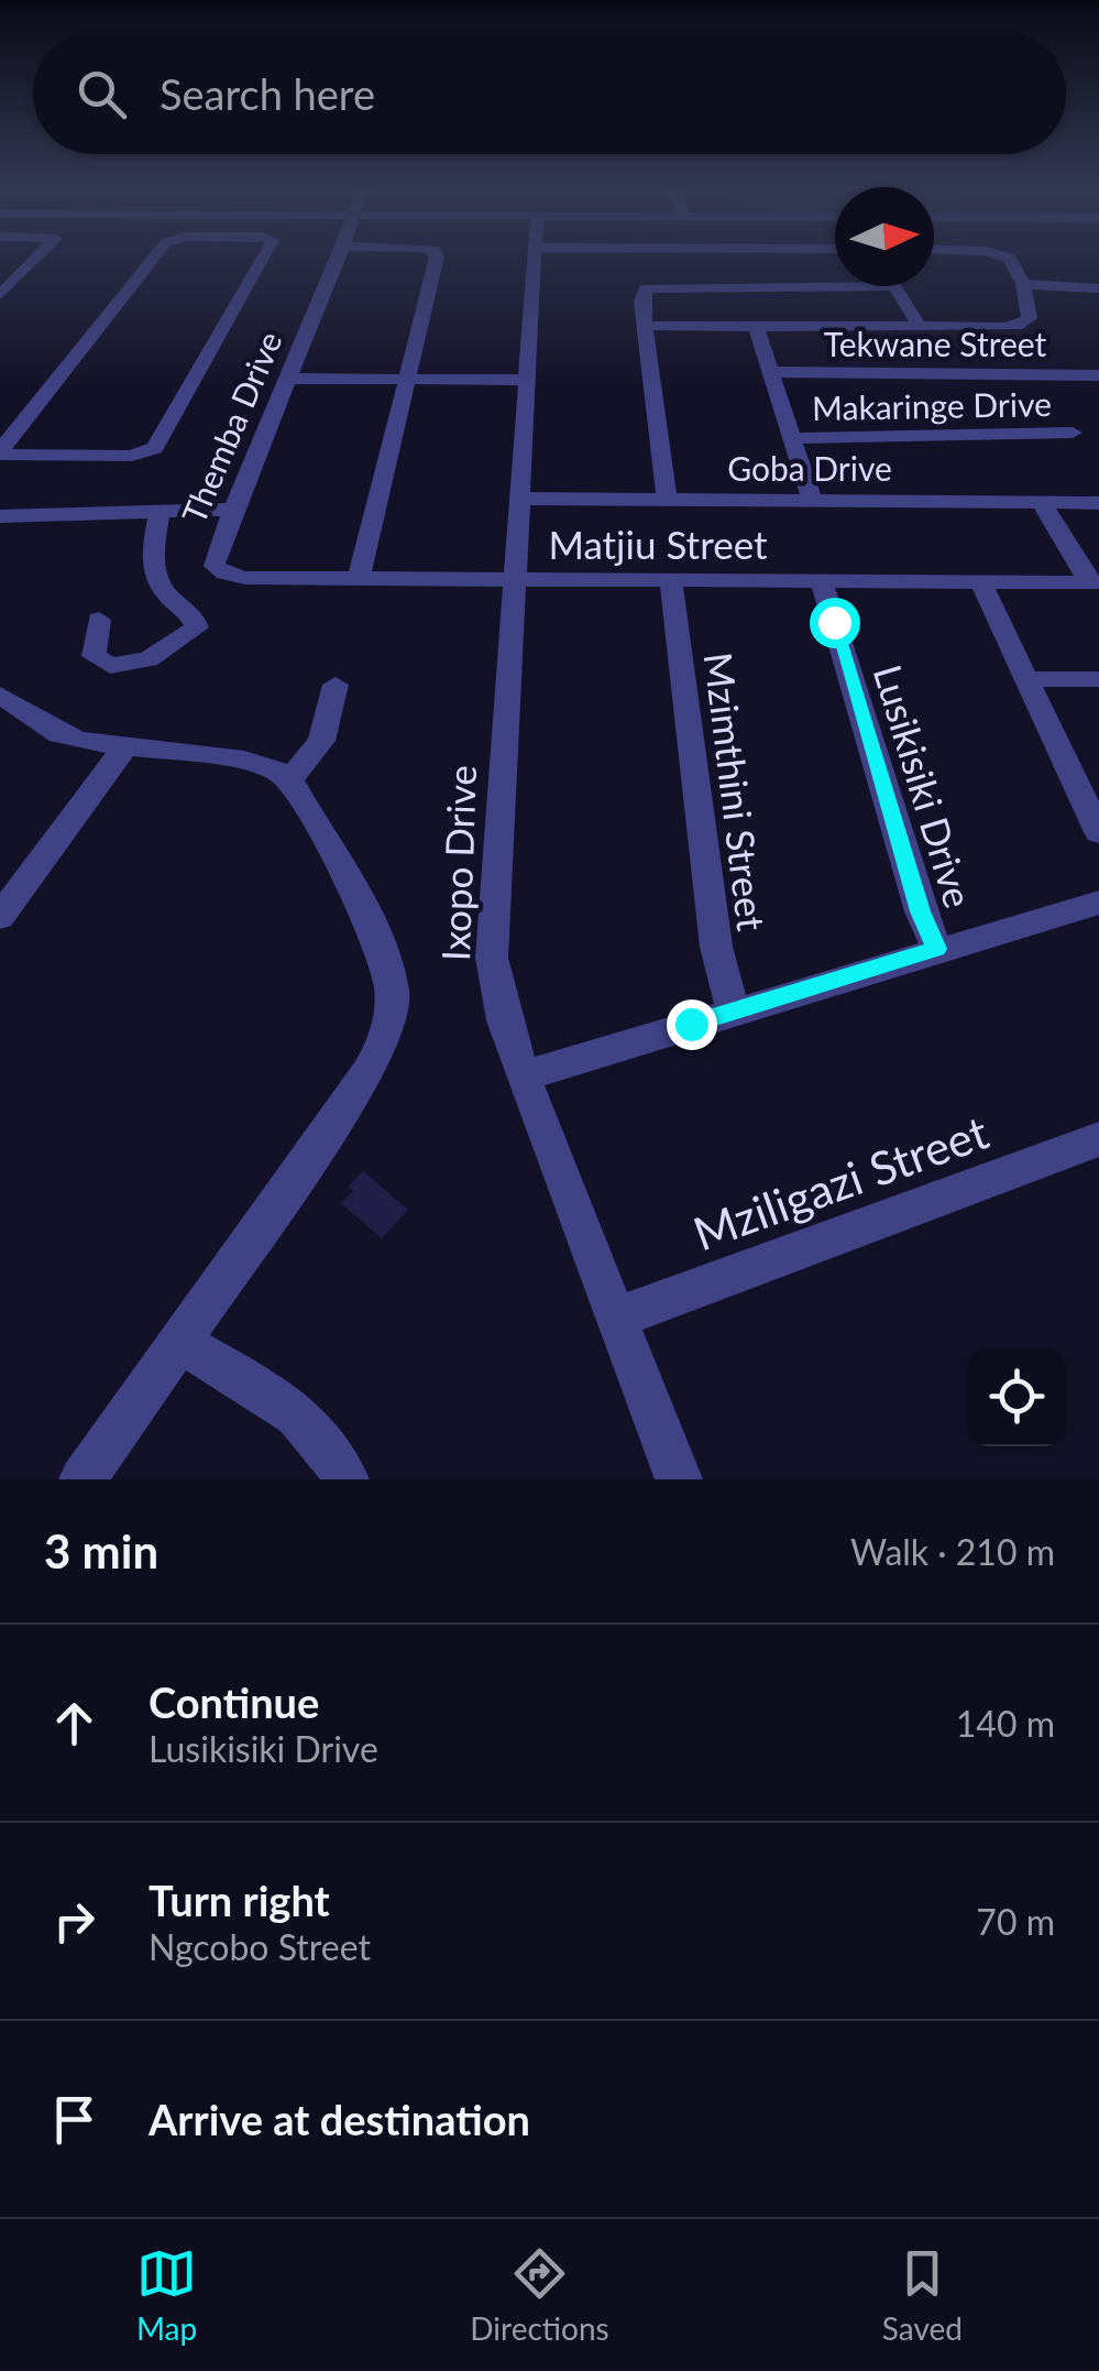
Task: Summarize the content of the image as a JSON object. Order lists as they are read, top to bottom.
{
  "streets": {
    "street": [
      "Tekwane Street",
      "Makaringe Drive",
      "Themba Drive",
      "Goba Drive",
      "Matjiu Street",
      "Lusikisiki Drive",
      "Mzimthini Street",
      "Ixopo Drive",
      "Mziligazi Street"
    ]
  },
  "crossings": [
    ["Themba Drive", "Matjiu Street"],
    ["Goba Drive", "Ixopo Drive"],
    ["Matjiu Street", "Lusikisiki Drive"],
    ["Matjiu Street", "Mzimthini Street"],
    ["Matjiu Street", "Ixopo Drive"],
    ["Ixopo Drive", "Mziligazi Street"]
  ],
  "north": "right",
  "page": {
    "search": "Search here",
    "heading": ["3 min", "Walk · 210 m"],
    "list": [
      ["Continue", "Lusikisiki Drive", "140 m"],
      ["Turn right", "Ngcobo Street", "70 m"],
      "Arrive at destination"
    ],
    "nav": ["Map", "Directions", "Saved"]
  }
}
